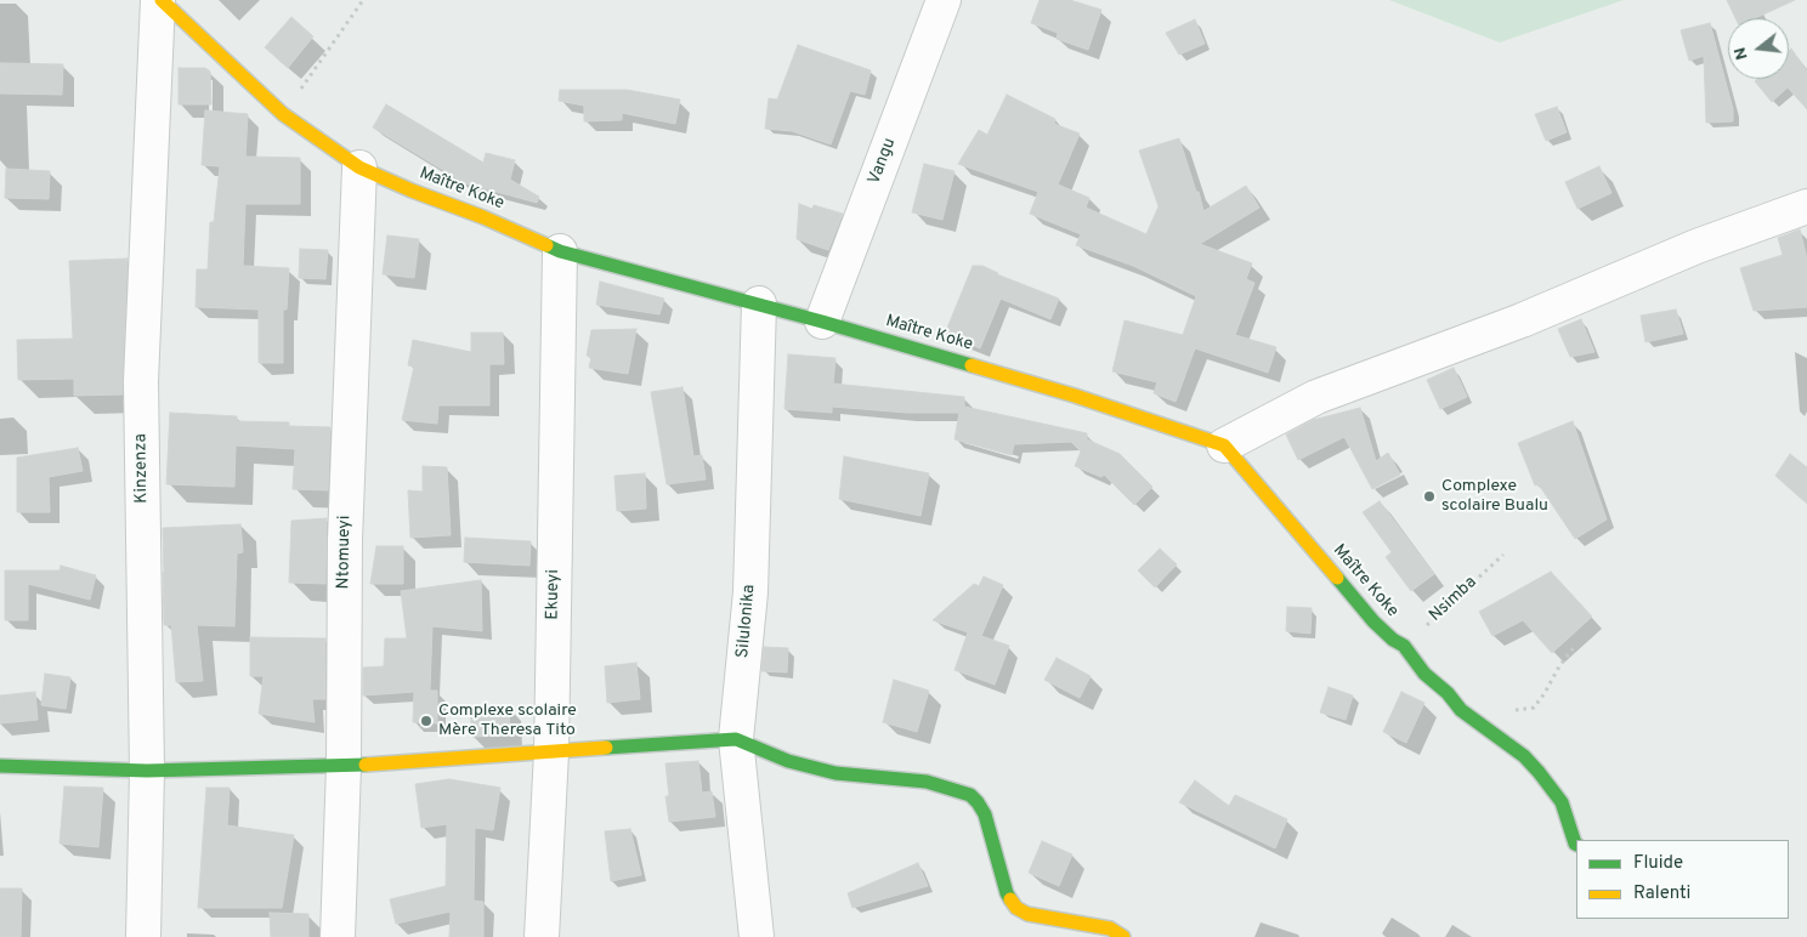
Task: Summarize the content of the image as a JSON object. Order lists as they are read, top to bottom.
{
  "streets": {
    "street": [
      "Vangu",
      "Maître Koke",
      "Kinzenza",
      "Ntomueyi",
      "Ekueyi",
      "Silulonika"
    ],
    "path": ["Nsimba"]
  },
  "crossings": [
    ["Vangu", "Maître Koke"],
    ["Maître Koke", "Kinzenza"],
    ["Maître Koke", "Ntomueyi"],
    ["Maître Koke", "Ekueyi"],
    ["Maître Koke", "Nsimba"],
    ["Maître Koke", "Silulonika"]
  ],
  "places": ["Complexe scolaire Bualu", "Complexe scolaire Mère Theresa Tito"],
  "legend": ["Fluide", "Ralenti"],
  "north": "left"
}
